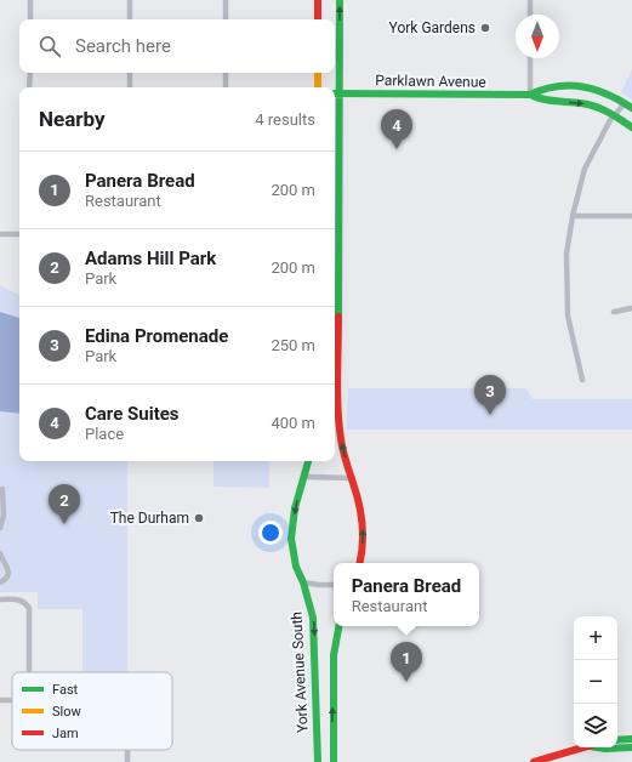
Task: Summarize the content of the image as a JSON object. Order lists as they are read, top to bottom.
{
  "streets": {
    "street": ["Parklawn Avenue", "York Avenue South"]
  },
  "places": ["York Gardens", "The Durham"],
  "legend": ["Fast", "Slow", "Jam"],
  "north": "bottom",
  "page": {
    "search": "Search here",
    "heading": ["Nearby", "4 results"],
    "pins": [
      "4",
      "3",
      "2",
      "1"
    ],
    "list": [
      {
        "mark": "1",
        "name": "Panera Bread",
        "note": "Restaurant",
        "value": "200 m"
      },
      {
        "mark": "2",
        "name": "Adams Hill Park",
        "note": "Park",
        "value": "200 m"
      },
      {
        "mark": "3",
        "name": "Edina Promenade",
        "note": "Park",
        "value": "250 m"
      },
      {
        "mark": "4",
        "name": "Care Suites",
        "note": "Place",
        "value": "400 m"
      }
    ],
    "popup": ["Panera Bread", "Restaurant"],
    "map_buttons": ["+", "−"]
  }
}
